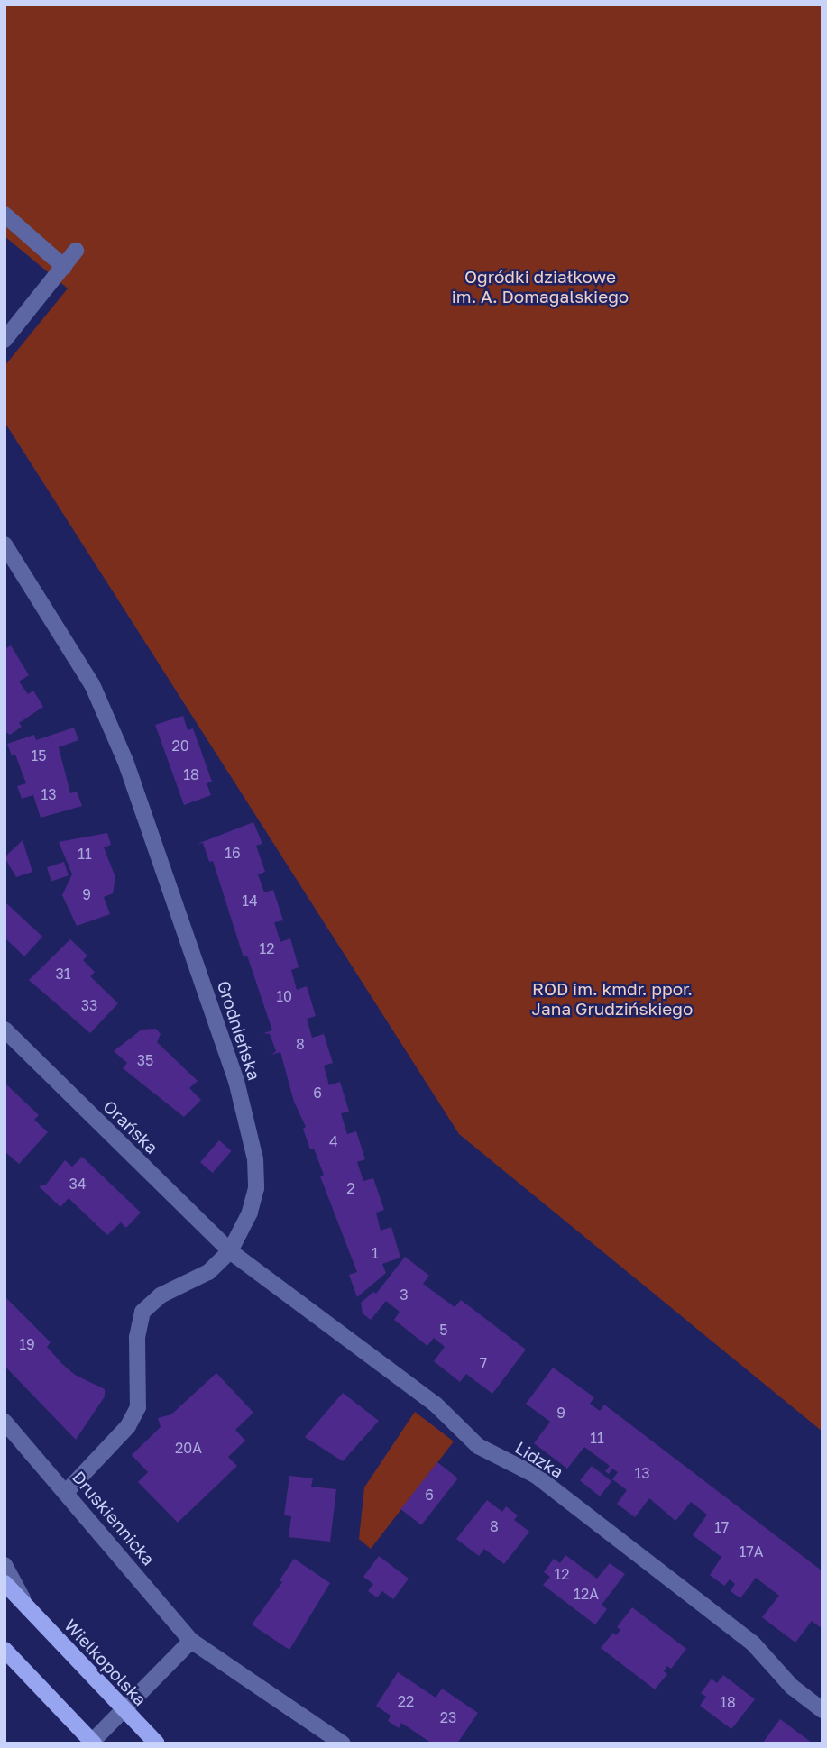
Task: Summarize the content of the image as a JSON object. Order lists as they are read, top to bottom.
{
  "streets": {
    "main road": ["Wielkopolska"],
    "street": [
      "Grodnieńska",
      "Orańska",
      "Lidzka",
      "Druskiennicka"
    ]
  },
  "crossings": [
    ["Grodnieńska", "Orańska"],
    ["Grodnieńska", "Lidzka"],
    ["Grodnieńska", "Druskiennicka"],
    ["Orańska", "Lidzka"]
  ],
  "parks": ["Ogródki działkowe im. A. Domagalskiego", "ROD im. kmdr. ppor. Jana Grudzińskiego"],
  "house_numbers": [
    "20",
    "15",
    "18",
    "13",
    "16",
    "11",
    "9",
    "14",
    "12",
    "31",
    "10",
    "33",
    "8",
    "35",
    "6",
    "4",
    "34",
    "2",
    "1",
    "3",
    "5",
    "19",
    "7",
    "9",
    "11",
    "20A",
    "13",
    "6",
    "8",
    "17",
    "17A",
    "12",
    "12A",
    "22",
    "18",
    "23"
  ]
}
